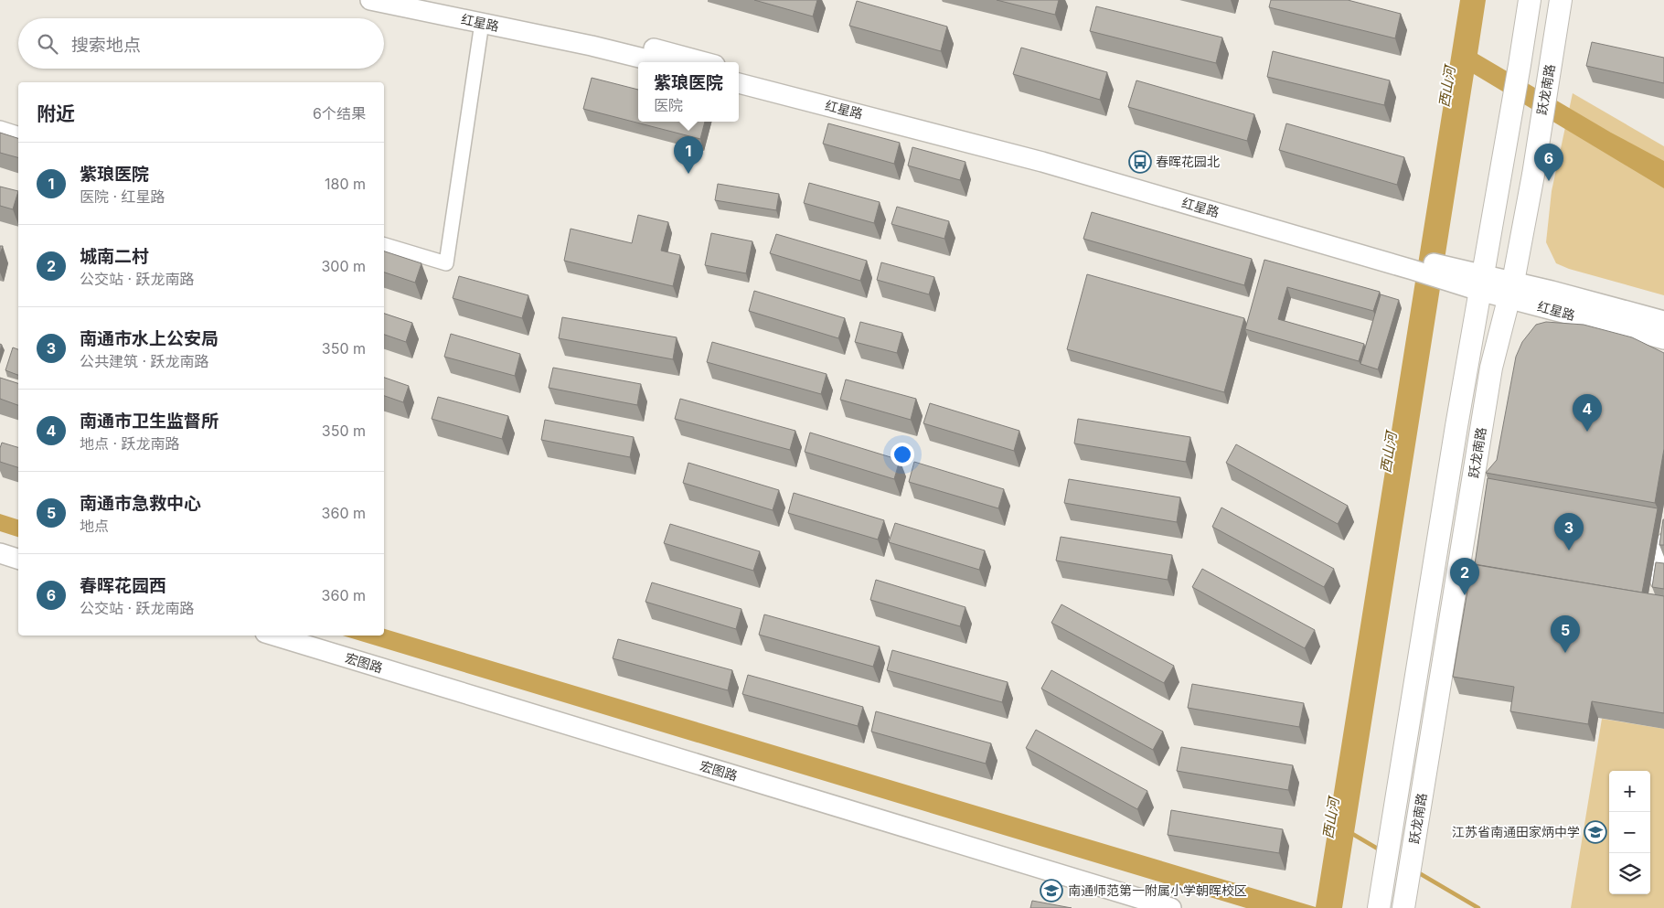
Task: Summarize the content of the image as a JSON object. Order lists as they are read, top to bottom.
{
  "streets": {
    "main road": ["红星路", "跃龙南路", "宏图路"]
  },
  "crossings": [
    ["红星路", "跃龙南路"]
  ],
  "water": ["西山河"],
  "places": {
    "bus stop": ["春晖花园北"],
    "school or university": ["江苏省南通田家炳中学", "南通师范第一附属小学朝晖校区"]
  },
  "page": {
    "search": "搜索地点",
    "popup": ["紫琅医院", "医院"],
    "heading": ["附近", "6个结果"],
    "pins": [
      "1",
      "6",
      "4",
      "3",
      "2",
      "5"
    ],
    "list": [
      {
        "mark": "1",
        "name": "紫琅医院",
        "note": "医院 · 红星路",
        "value": "180 m"
      },
      {
        "mark": "2",
        "name": "城南二村",
        "note": "公交站 · 跃龙南路",
        "value": "300 m"
      },
      {
        "mark": "3",
        "name": "南通市水上公安局",
        "note": "公共建筑 · 跃龙南路",
        "value": "350 m"
      },
      {
        "mark": "4",
        "name": "南通市卫生监督所",
        "note": "地点 · 跃龙南路",
        "value": "350 m"
      },
      {
        "mark": "5",
        "name": "南通市急救中心",
        "note": "地点",
        "value": "360 m"
      },
      {
        "mark": "6",
        "name": "春晖花园西",
        "note": "公交站 · 跃龙南路",
        "value": "360 m"
      }
    ],
    "map_buttons": ["+", "−"]
  }
}
